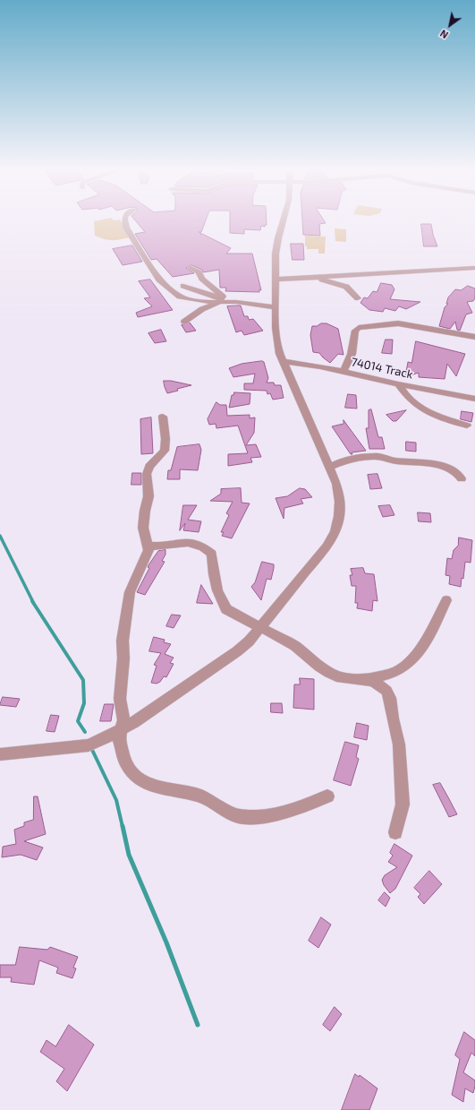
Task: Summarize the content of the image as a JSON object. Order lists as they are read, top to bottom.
{
  "streets": {
    "street": ["74014 Track"]
  },
  "north": "bottom left"
}
